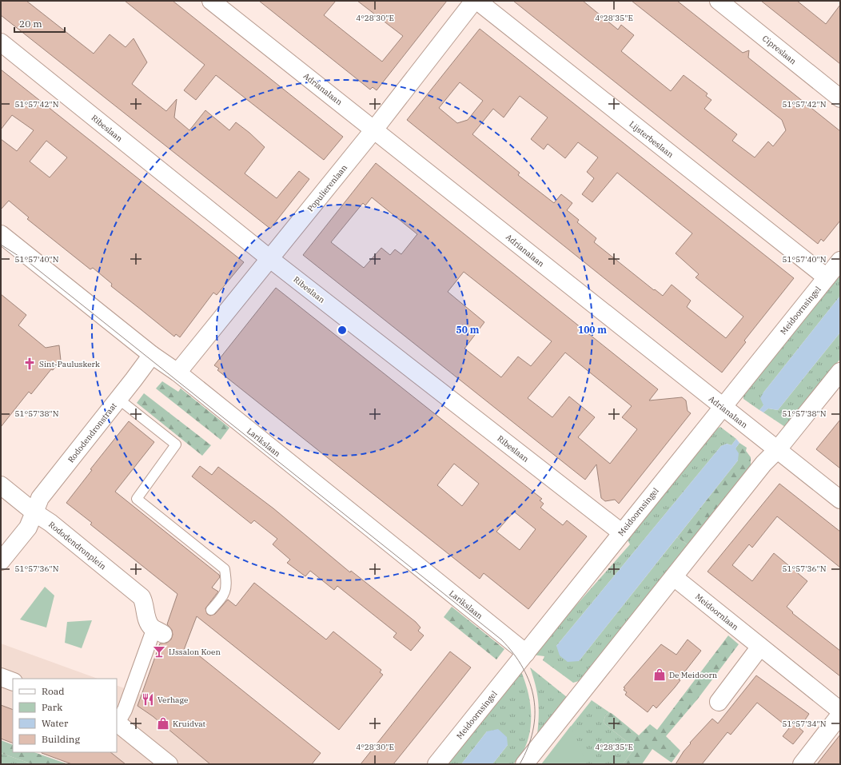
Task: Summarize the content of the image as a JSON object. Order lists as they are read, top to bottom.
{
  "streets": {
    "street": [
      "Cipreslaan",
      "Adrianalaan",
      "Ribeslaan",
      "Lijsterbeslaan",
      "Populierenlaan",
      "Meidoornsingel",
      "Rododendronstraat",
      "Larikslaan",
      "Rododendronplein",
      "Meidoornlaan"
    ]
  },
  "crossings": [
    ["Adrianalaan", "Populierenlaan"],
    ["Adrianalaan", "Meidoornsingel"],
    ["Ribeslaan", "Populierenlaan"],
    ["Ribeslaan", "Meidoornsingel"],
    ["Lijsterbeslaan", "Meidoornsingel"],
    ["Populierenlaan", "Larikslaan"],
    ["Meidoornsingel", "Larikslaan"],
    ["Rododendronstraat", "Larikslaan"],
    ["Rododendronstraat", "Rododendronplein"]
  ],
  "places": {
    "church": ["Sint-Pauluskerk"],
    "bar": ["IJssalon Koen"],
    "shop": ["De Meidoorn", "Kruidvat"],
    "restaurant": ["Verhage"]
  },
  "legend": [
    "Road",
    "Park",
    "Water",
    "Building"
  ],
  "scale_bar": "20 m",
  "coordinates": [
    "4°28'30\"E",
    "4°28'35\"E",
    "51°57'42\"N",
    "51°57'40\"N",
    "51°57'38\"N",
    "51°57'36\"N",
    "51°57'34\"N"
  ],
  "rings": ["50 m", "100 m"]
}
